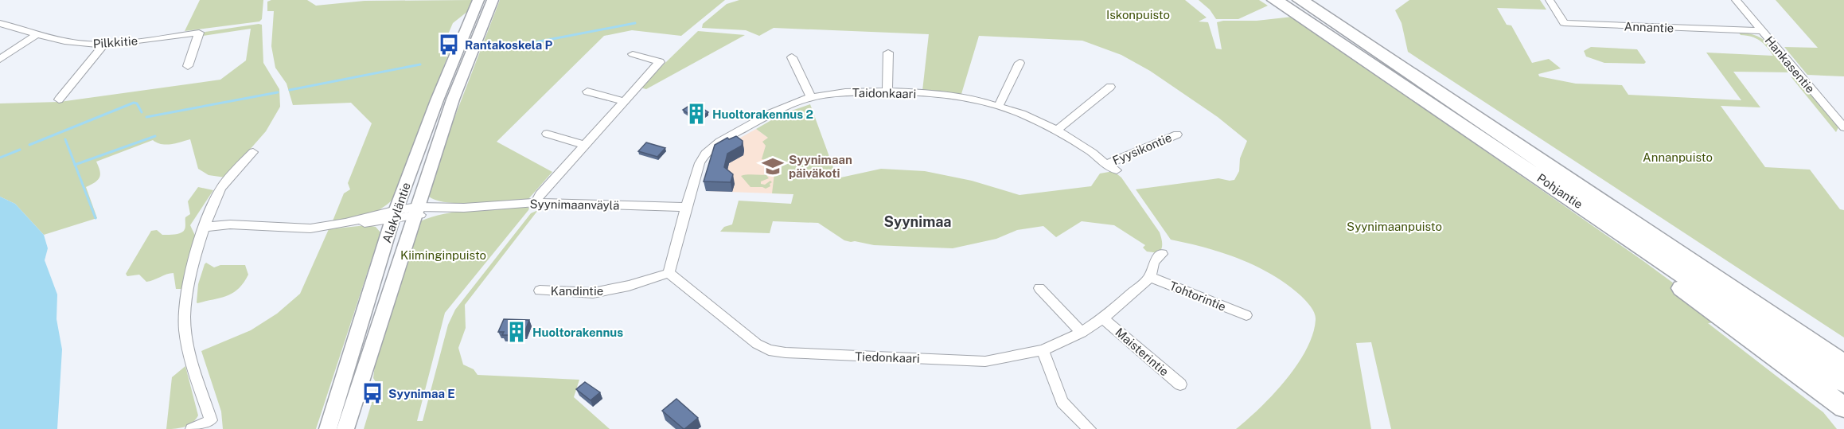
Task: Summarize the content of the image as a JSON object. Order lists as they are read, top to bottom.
{
  "streets": {
    "highway": ["Pohjantie"],
    "main road": ["Alakyläntie"],
    "street": [
      "Annantie",
      "Pilkkitie",
      "Hankasentie",
      "Taidonkaari",
      "Fyysikontie",
      "Syynimaanväylä",
      "Kandintie",
      "Tohtorintie",
      "Maisterintie",
      "Tiedonkaari"
    ]
  },
  "crossings": [
    ["Annantie", "Hankasentie"],
    ["Taidonkaari", "Fyysikontie"],
    ["Taidonkaari", "Syynimaanväylä"],
    ["Syynimaanväylä", "Alakyläntie"],
    ["Kandintie", "Tiedonkaari"],
    ["Tohtorintie", "Tiedonkaari"],
    ["Maisterintie", "Tiedonkaari"]
  ],
  "districts": ["Syynimaa"],
  "parks": [
    "Iskonpuisto",
    "Annanpuisto",
    "Syynimaanpuisto",
    "Kiiminginpuisto"
  ],
  "places": {
    "bus stop": ["Rantakoskela P", "Syynimaa E"],
    "building": ["Huoltorakennus 2", "Huoltorakennus"],
    "school or university": ["Syynimaan päiväkoti"]
  }
}
